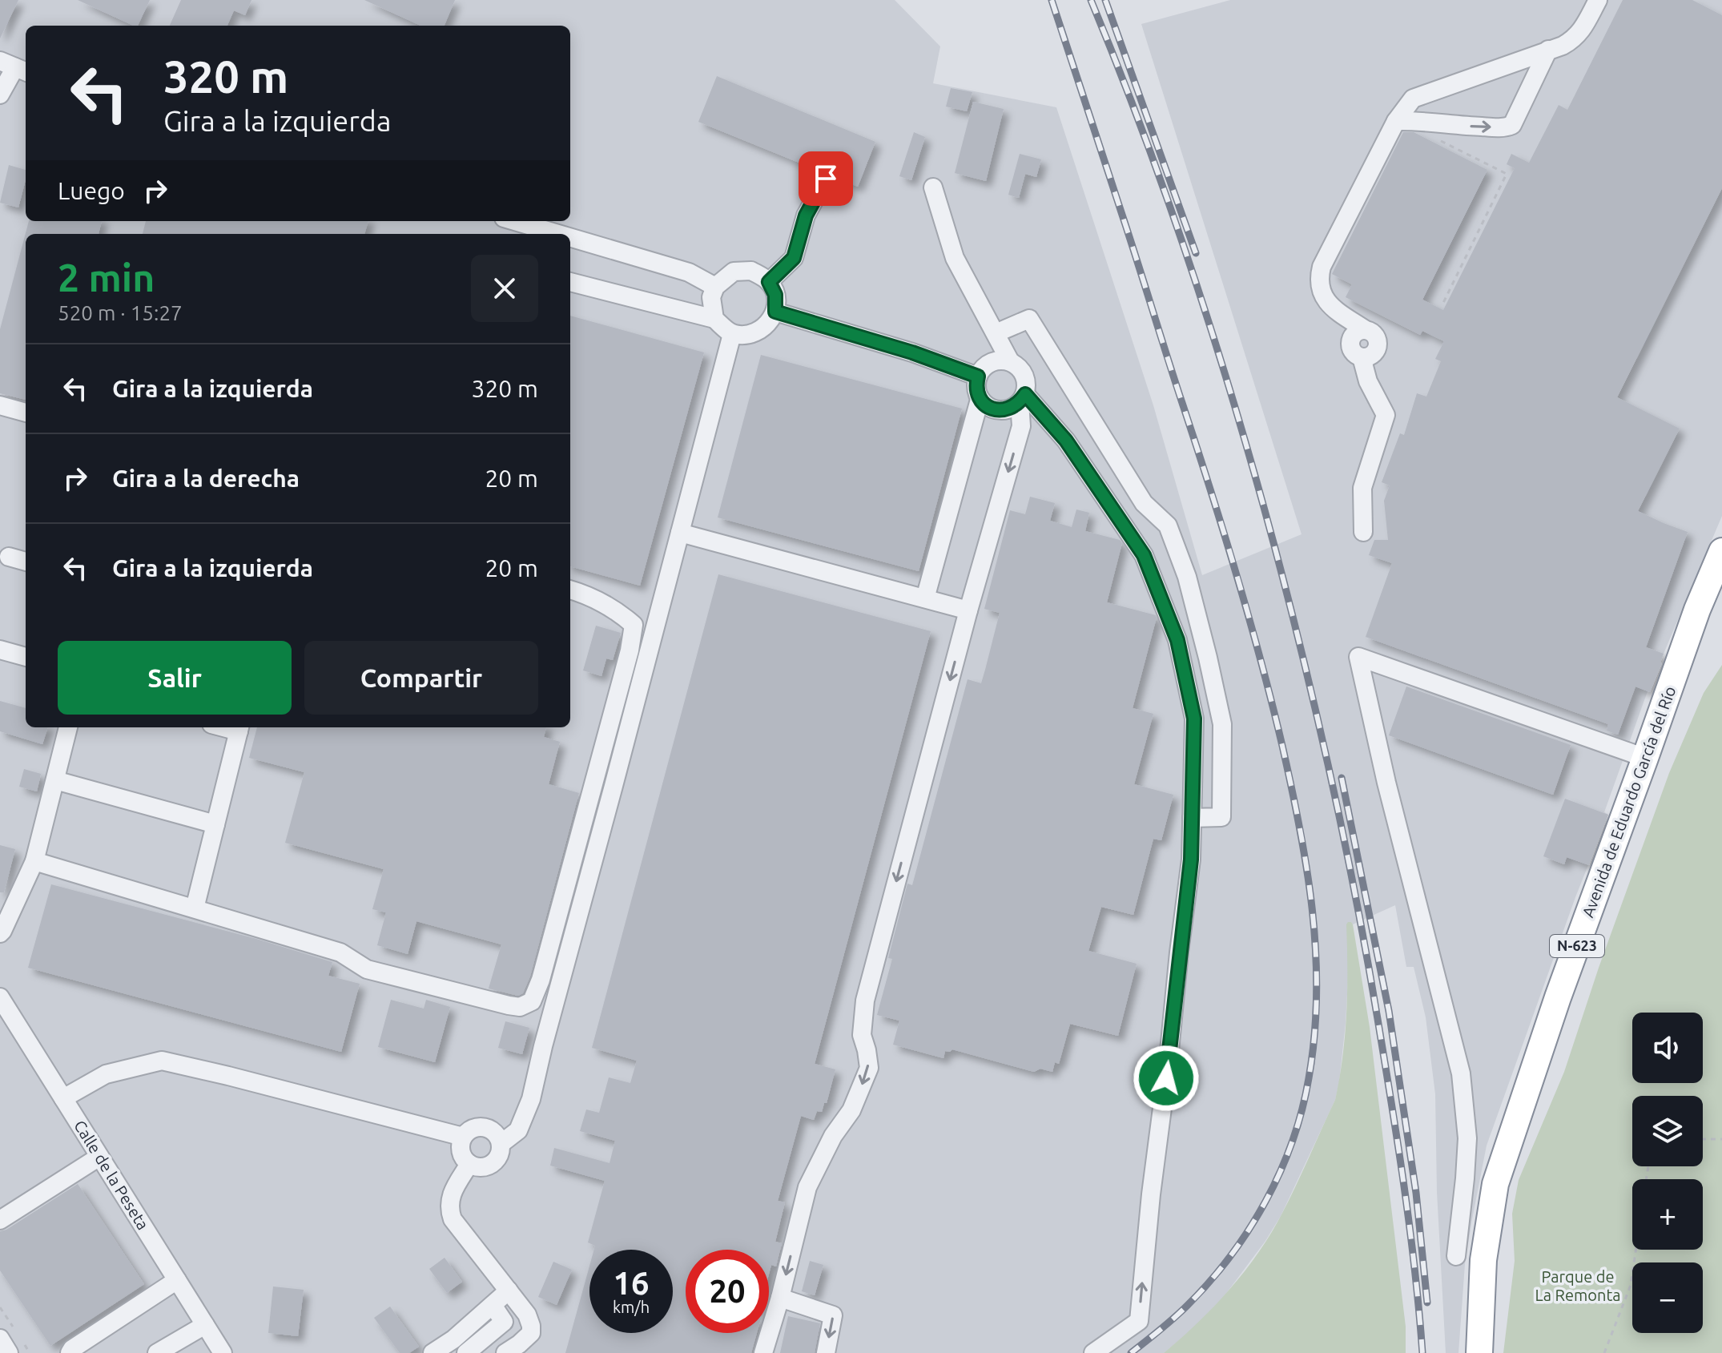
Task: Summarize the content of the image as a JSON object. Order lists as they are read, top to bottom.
{
  "streets": {
    "highway": ["Avenida de Eduardo García del Río", "N-623"],
    "street": ["Calle de la Peseta"]
  },
  "parks": ["Parque de La Remonta"],
  "page": {
    "turn": ["320 m", "Gira a la izquierda"],
    "then": "Luego",
    "heading": ["2 min", "520 m · 15:27"],
    "list": [
      {
        "name": "Gira a la izquierda",
        "value": "320 m"
      },
      {
        "name": "Gira a la derecha",
        "value": "20 m"
      },
      {
        "name": "Gira a la izquierda",
        "value": "20 m"
      }
    ],
    "buttons": ["Salir", "Compartir"],
    "map_buttons": ["+", "−"],
    "speed": "16 km/h",
    "limit": "20"
  }
}
